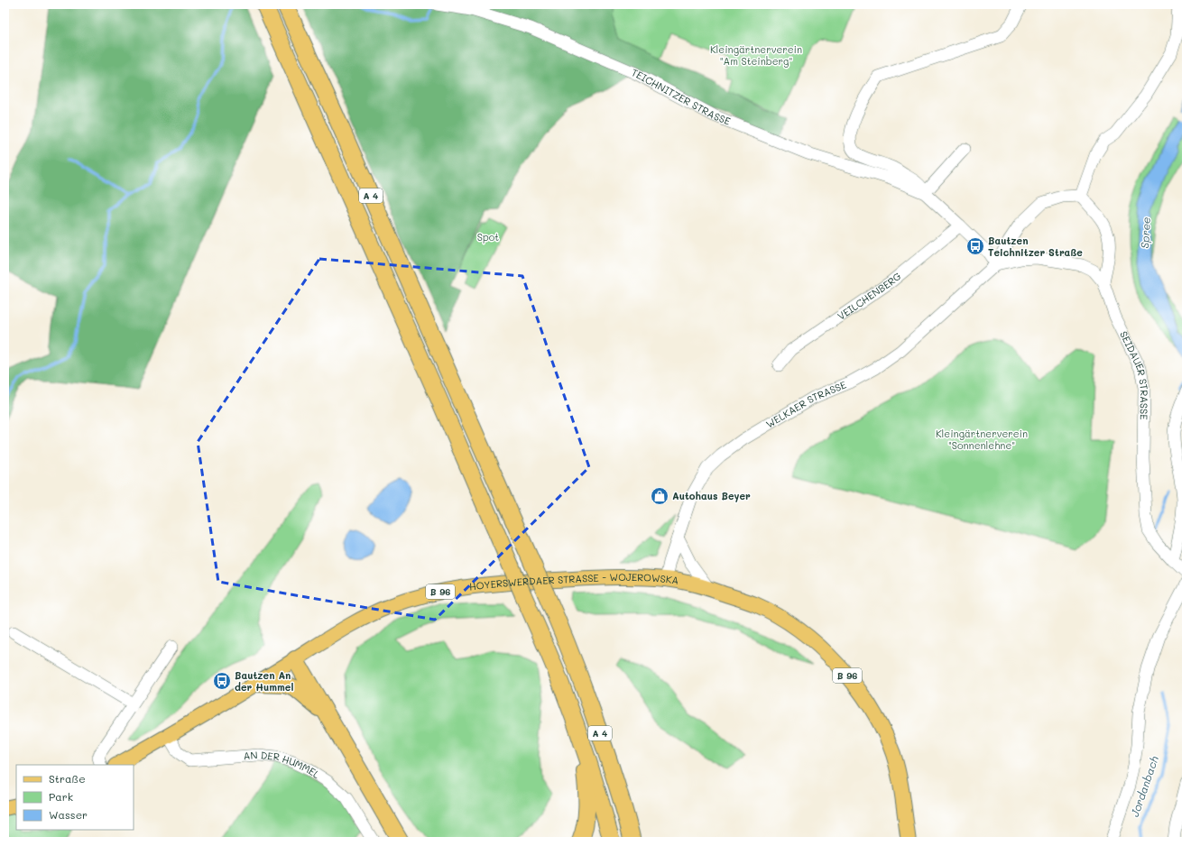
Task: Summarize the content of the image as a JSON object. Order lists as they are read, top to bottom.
{
  "streets": {
    "highway": ["A 4"],
    "main road": ["HOYERSWERDAER STRASSE - WOJEROWSKA", "B 96"],
    "street": [
      "TEICHNITZER STRASSE",
      "VEILCHENBERG",
      "SEIDAUER STRASSE",
      "WELKAER STRASSE",
      "AN DER HUMMEL"
    ]
  },
  "crossings": [
    ["TEICHNITZER STRASSE", "VEILCHENBERG"],
    ["TEICHNITZER STRASSE", "SEIDAUER STRASSE"],
    ["TEICHNITZER STRASSE", "WELKAER STRASSE"],
    ["SEIDAUER STRASSE", "WELKAER STRASSE"],
    ["WELKAER STRASSE", "HOYERSWERDAER STRASSE - WOJEROWSKA"],
    ["HOYERSWERDAER STRASSE - WOJEROWSKA", "AN DER HUMMEL"]
  ],
  "water": ["Spree", "Jordanbach"],
  "parks": ["Kleingärtnerverein \"Am Steinberg\"", "Spot", "Kleingärtnerverein \"Sonnenlehne\""],
  "places": {
    "bus stop": ["Bautzen Teichnitzer Straße", "Bautzen An der Hummel"],
    "shop": ["Autohaus Beyer"]
  },
  "legend": ["Straße", "Park", "Wasser"]
}
